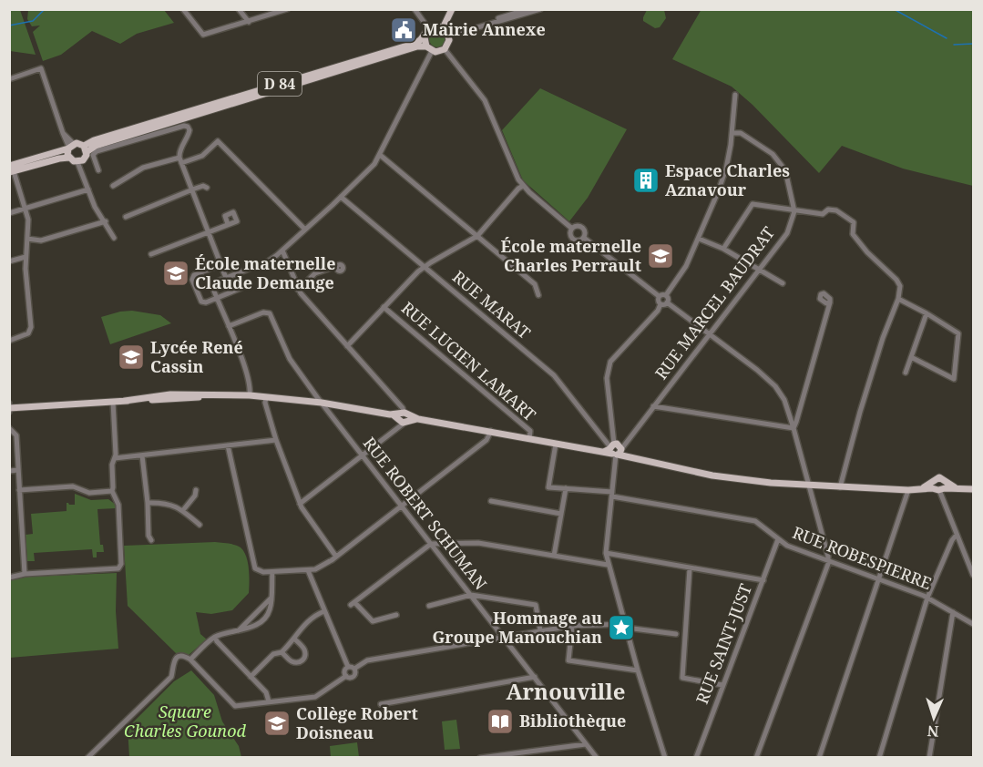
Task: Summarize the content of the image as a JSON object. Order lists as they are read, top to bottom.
{
  "streets": {
    "main road": ["D 84"],
    "street": [
      "RUE MARCEL BAUDRAT",
      "RUE MARAT",
      "RUE LUCIEN LAMART",
      "RUE ROBERT SCHUMAN",
      "RUE ROBESPIERRE",
      "RUE SAINT-JUST"
    ]
  },
  "crossings": [
    ["RUE MARCEL BAUDRAT", "RUE MARAT"],
    ["RUE ROBESPIERRE", "RUE SAINT-JUST"]
  ],
  "districts": ["Arnouville"],
  "parks": ["Square Charles Gounod"],
  "places": {
    "public building": ["Mairie Annexe"],
    "building": ["Espace Charles Aznavour"],
    "school or university": [
      "École maternelle Charles Perrault",
      "École maternelle Claude Demange",
      "Lycée René Cassin",
      "Collège Robert Doisneau"
    ],
    "place": ["Hommage au Groupe Manouchian"],
    "library": ["Bibliothèque"]
  },
  "north": "bottom"
}
